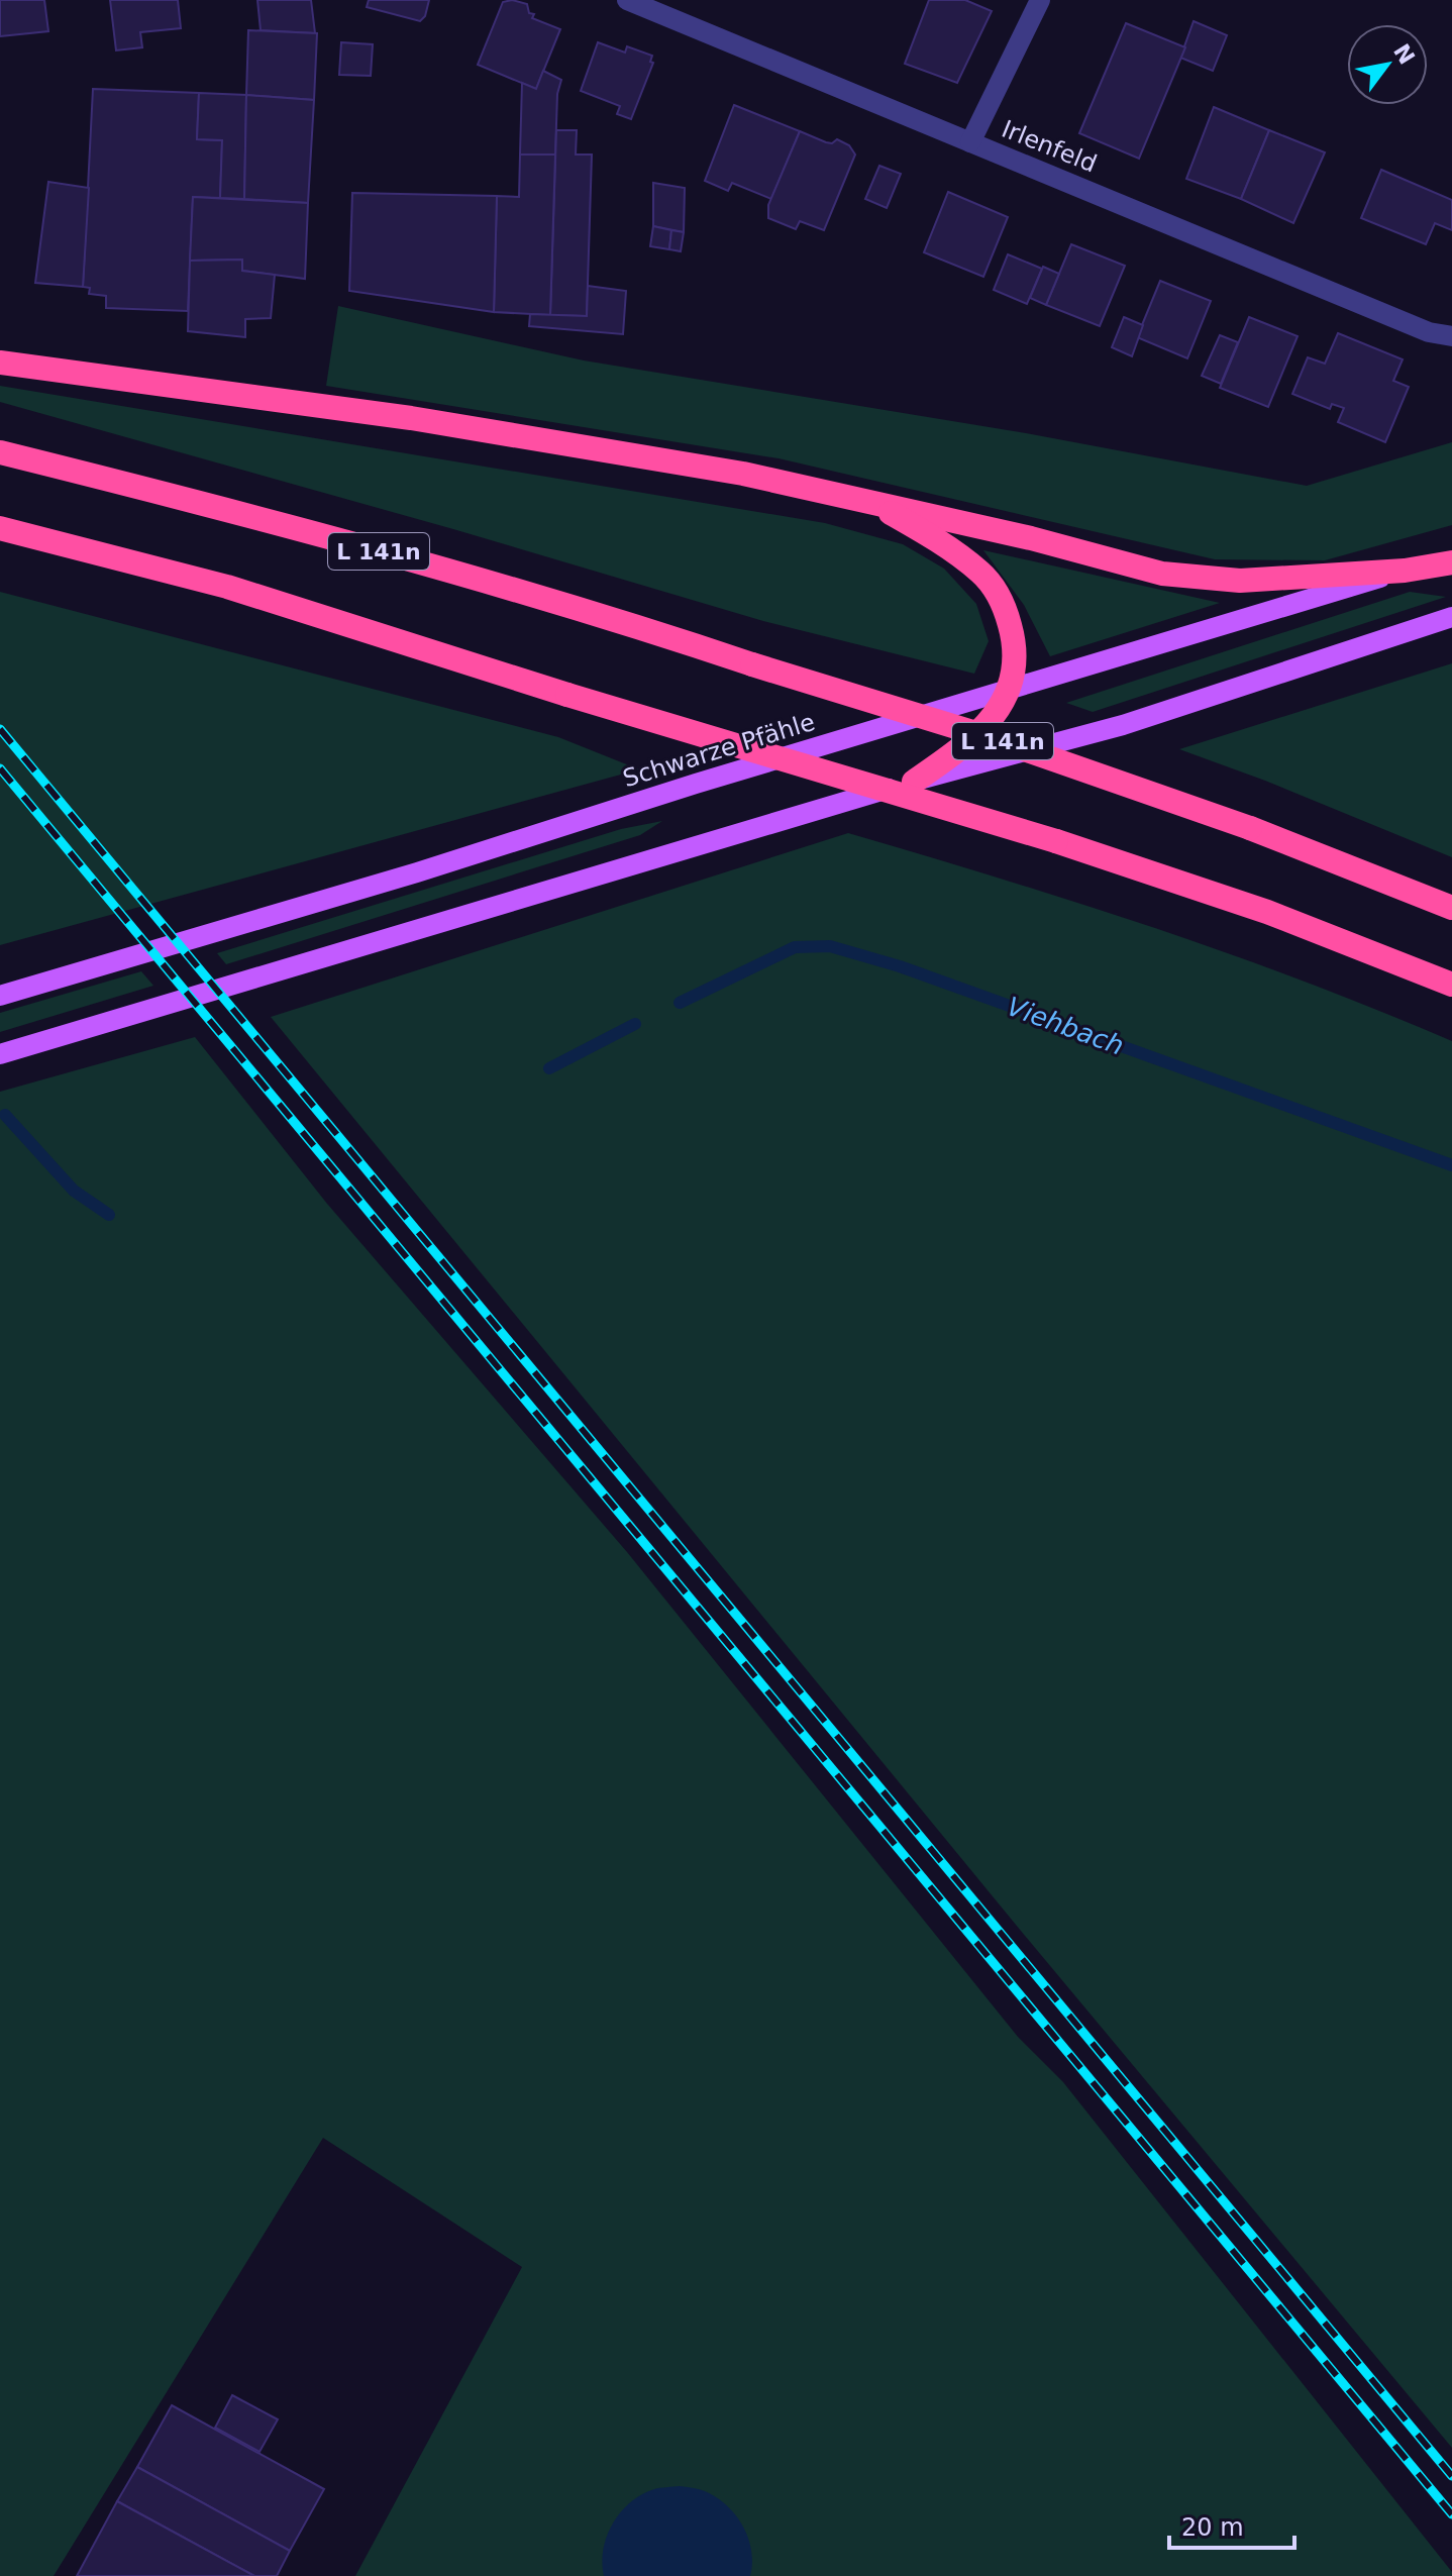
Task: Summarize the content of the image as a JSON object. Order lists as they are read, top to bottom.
{
  "streets": {
    "highway": ["L 141n"],
    "main road": ["Schwarze Pfähle"],
    "street": ["Irlenfeld"]
  },
  "water": ["Viehbach"],
  "scale_bar": "20 m",
  "north": "top right"
}
